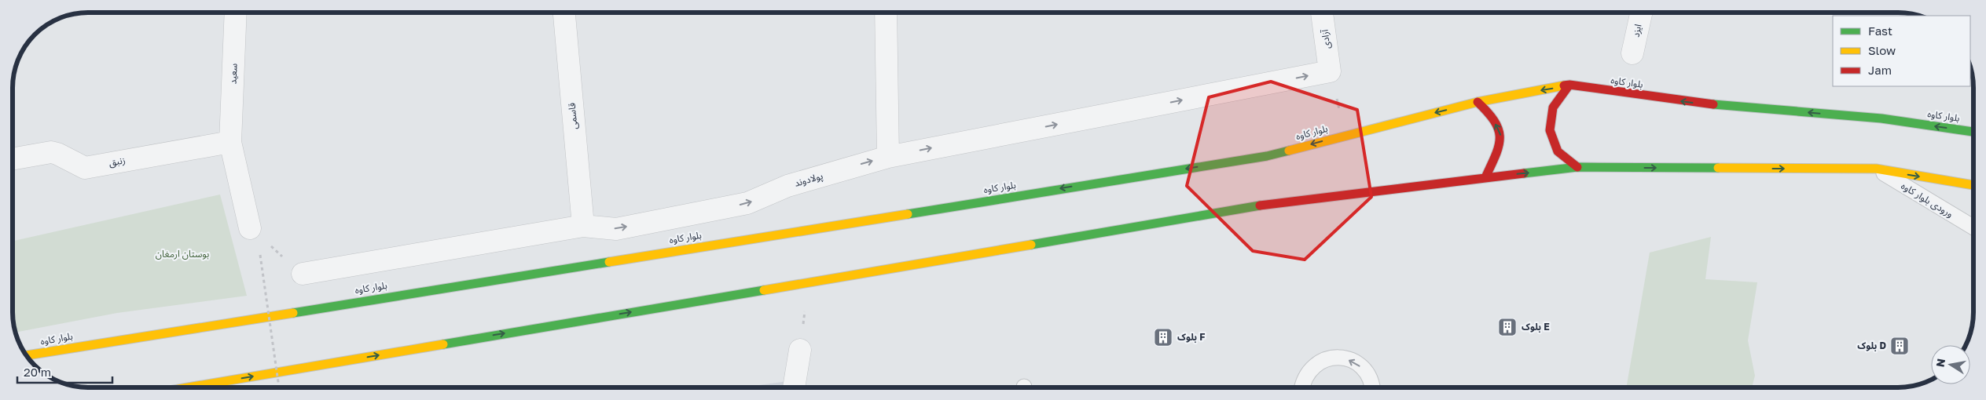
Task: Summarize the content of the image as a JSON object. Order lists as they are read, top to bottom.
{
  "streets": {
    "main road": ["بلوار کاوه"],
    "street": [
      "ایزد",
      "آزادی",
      "سعید",
      "قاسمی",
      "زنبق",
      "پولادوند"
    ],
    "lane": ["ورودی بلوار کاوه"]
  },
  "crossings": [
    ["آزادی", "پولادوند"],
    ["سعید", "زنبق"],
    ["قاسمی", "پولادوند"]
  ],
  "one_way": ["پولادوند"],
  "parks": ["بوستان ارمغان"],
  "places": {
    "building": ["بلوک E", "بلوک F", "بلوک D"]
  },
  "legend": ["Fast", "Slow", "Jam"],
  "scale_bar": "20 m",
  "north": "left"
}
